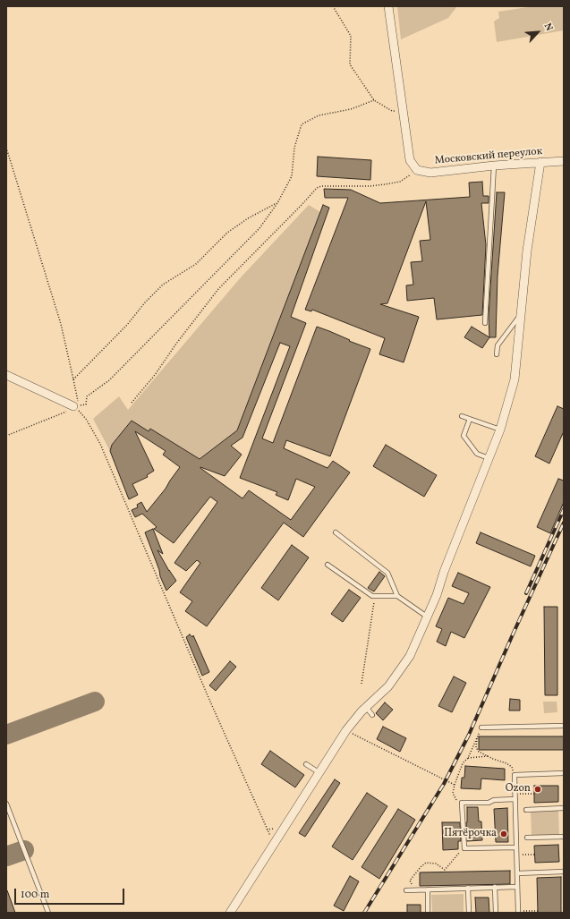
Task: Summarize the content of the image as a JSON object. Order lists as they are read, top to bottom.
{
  "streets": {
    "street": ["Московский переулок"]
  },
  "places": ["Ozon", "Пятёрочка"],
  "scale_bar": "100 m",
  "north": "top right"
}
